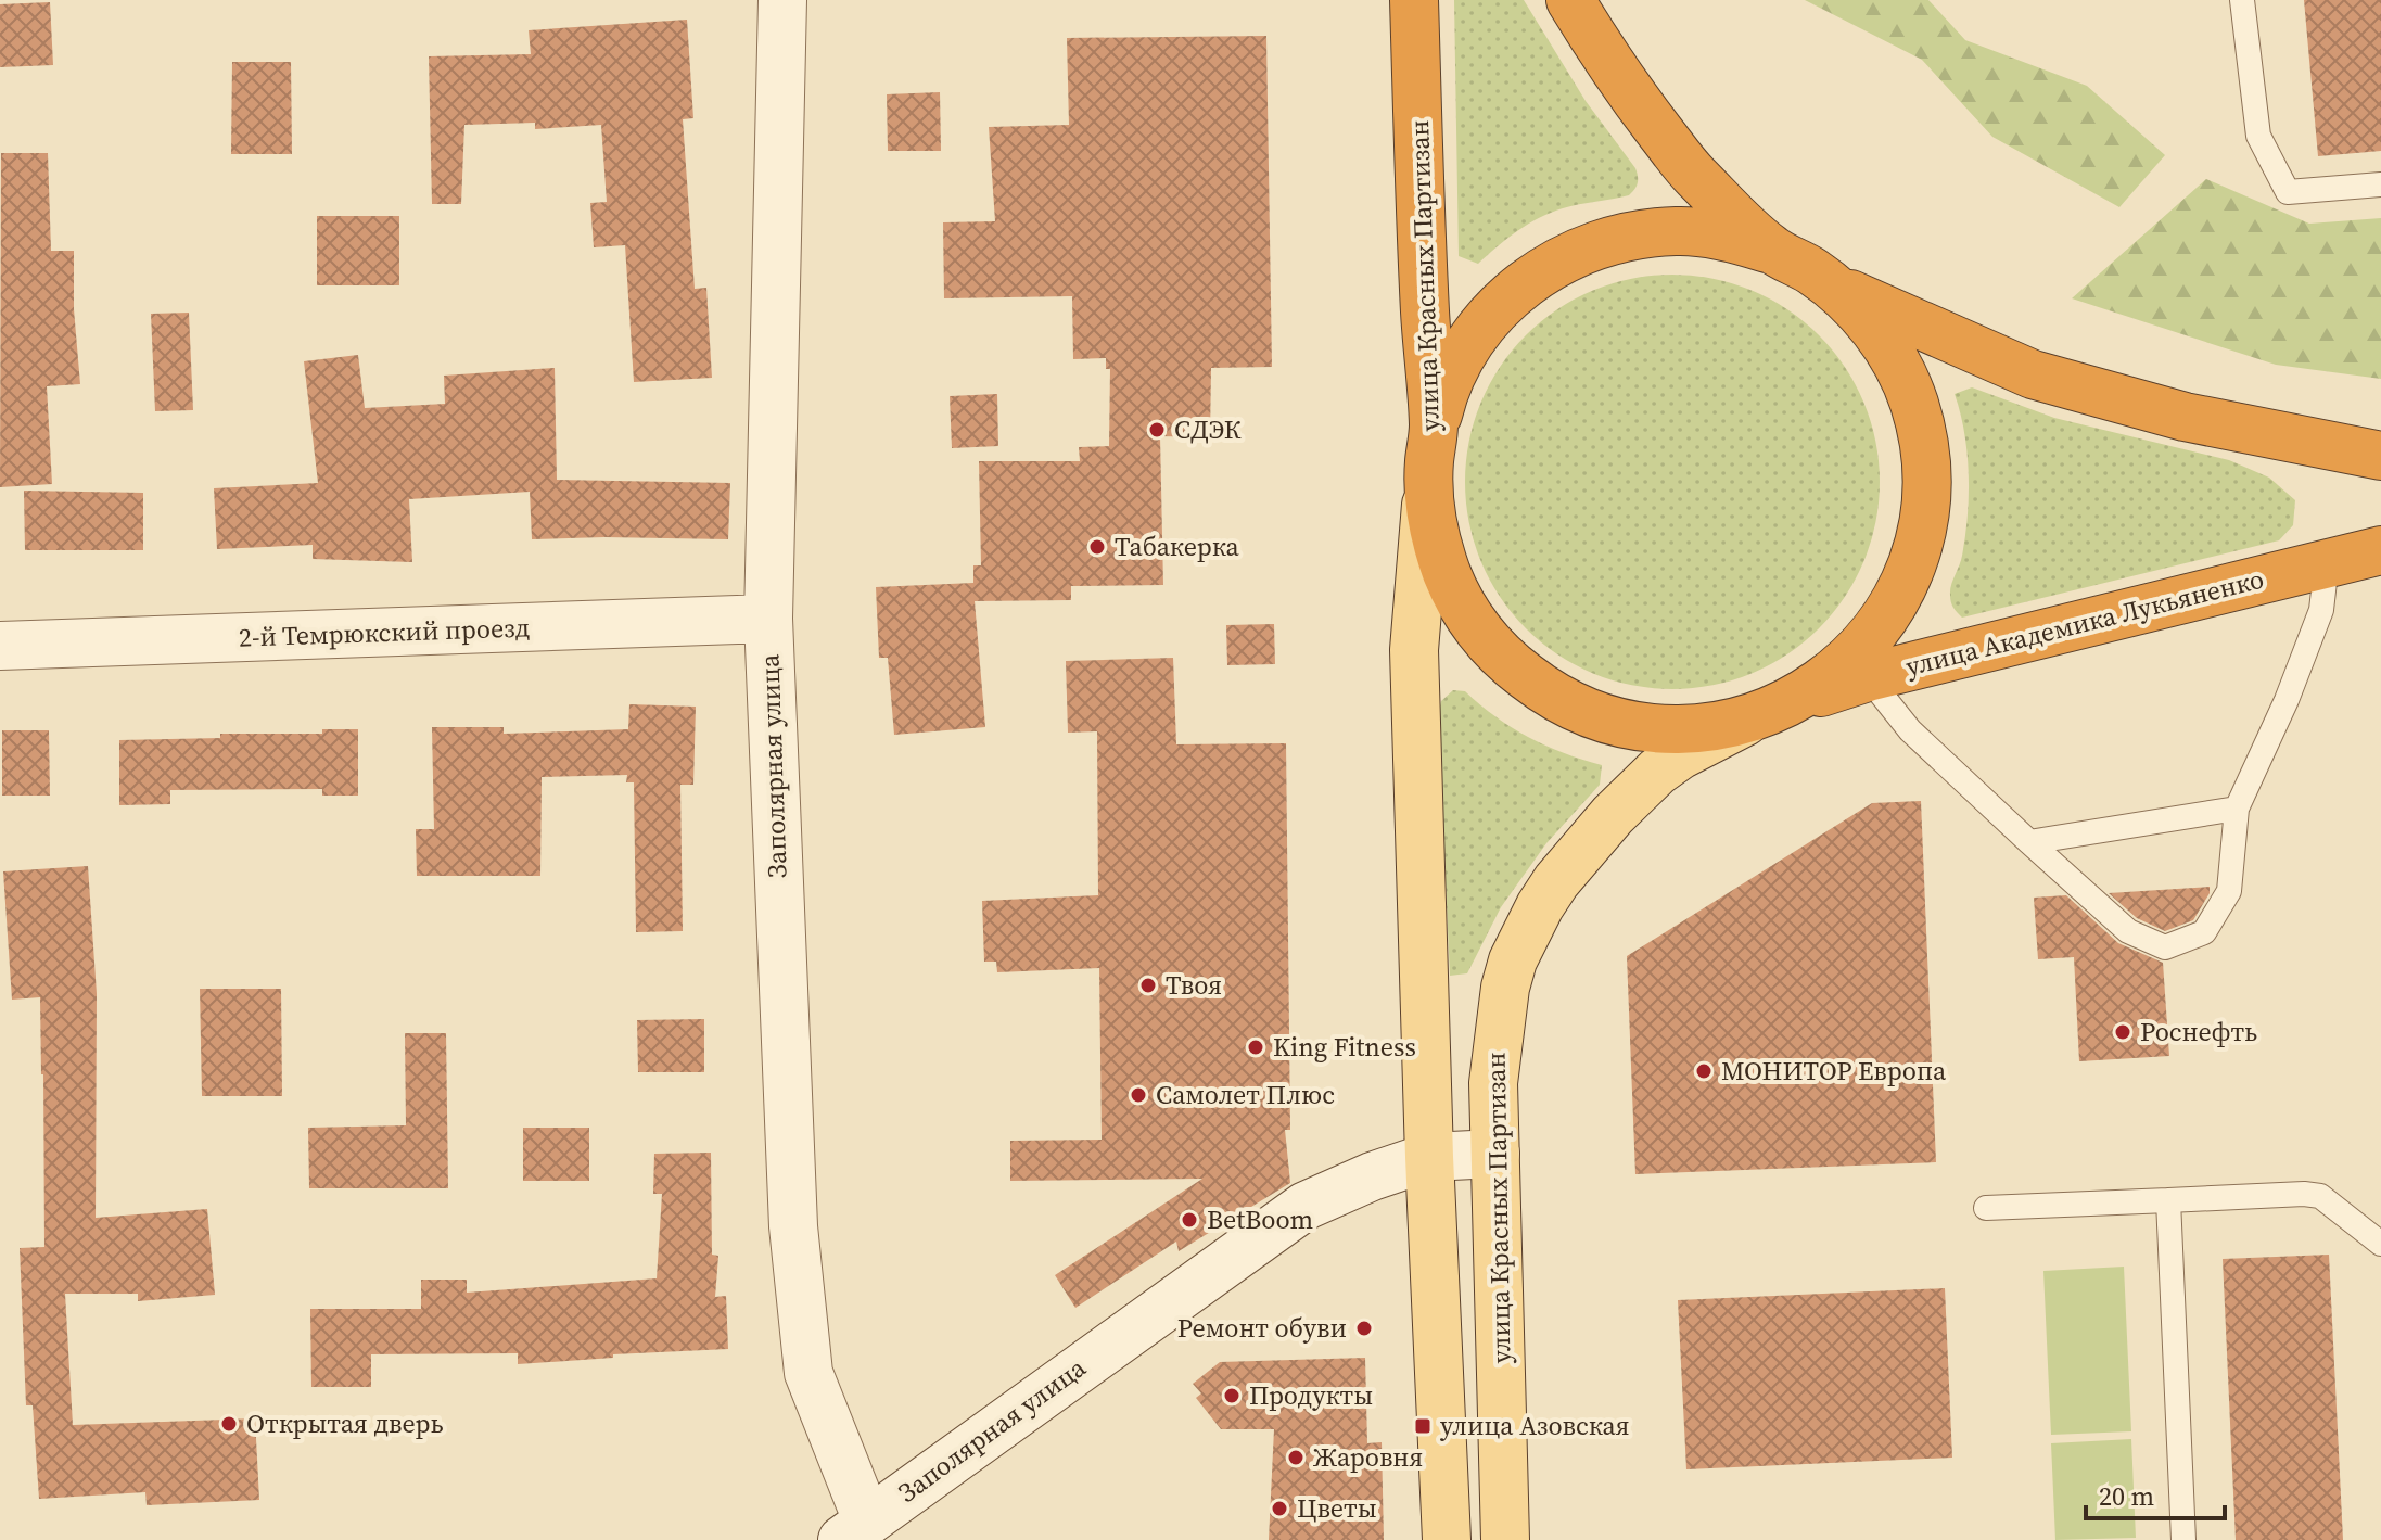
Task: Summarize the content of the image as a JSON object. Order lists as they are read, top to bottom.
{
  "streets": {
    "highway": ["улица Красных Партизан", "улица Академика Лукьяненко"],
    "street": ["2-й Темрюкский проезд", "Заполярная улица"]
  },
  "crossings": [
    ["улица Красных Партизан", "улица Академика Лукьяненко"],
    ["улица Красных Партизан", "Заполярная улица"],
    ["2-й Темрюкский проезд", "Заполярная улица"]
  ],
  "places": {
    "other": [
      "СДЭК",
      "Табакерка",
      "Твоя",
      "Роснефть",
      "King Fitness",
      "МОНИТОР Европа",
      "Самолет Плюс",
      "BetBoom",
      "Ремонт обуви",
      "Продукты",
      "Открытая дверь",
      "Жаровня",
      "Цветы"
    ],
    "transit": ["улица Азовская"]
  },
  "scale_bar": "20 m"
}
